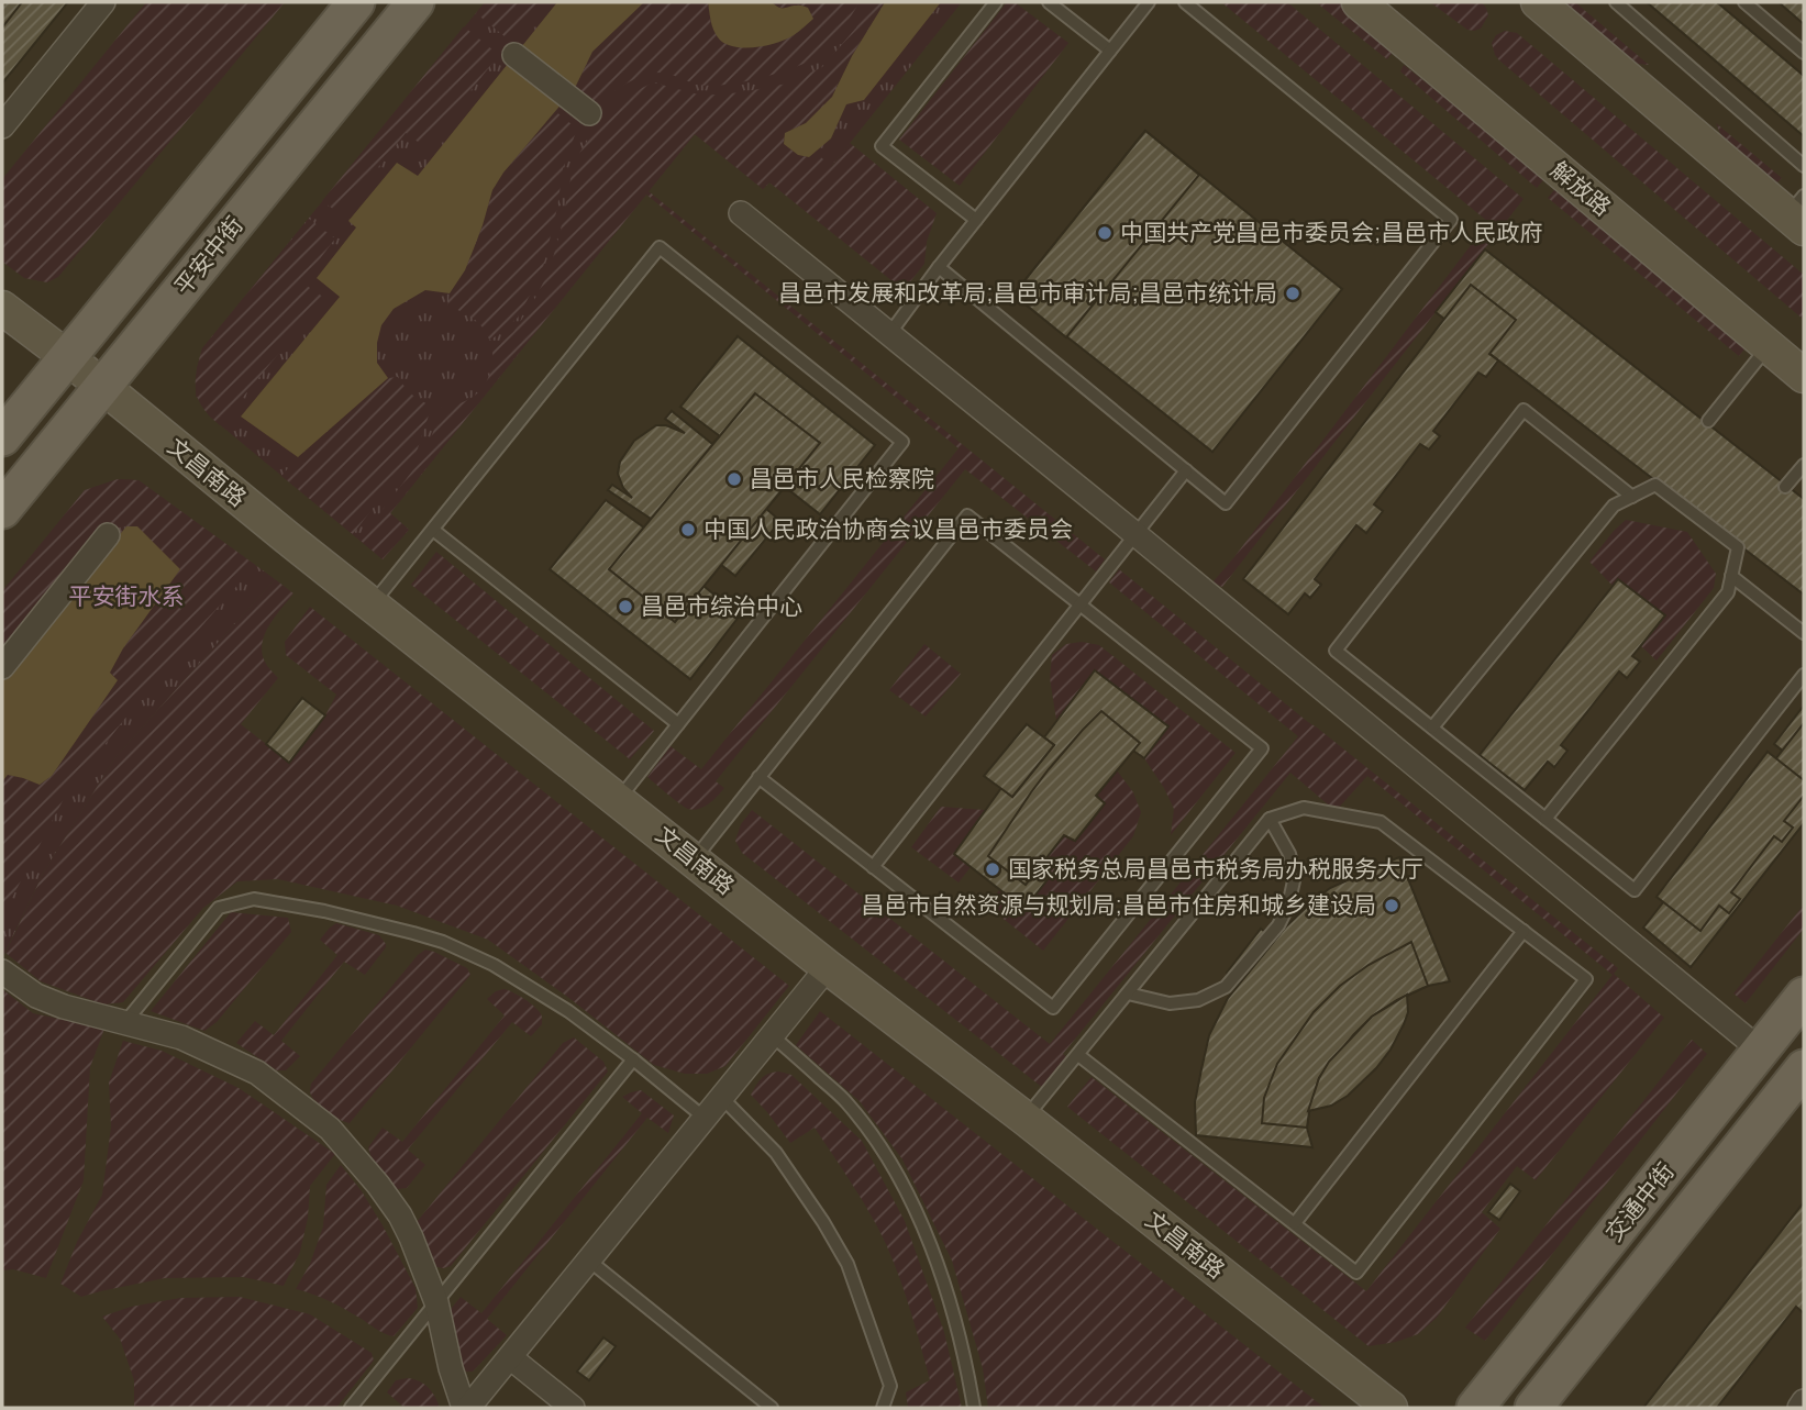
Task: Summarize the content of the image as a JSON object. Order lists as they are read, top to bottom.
{
  "streets": {
    "main road": ["平安中街", "交通中街"],
    "street": ["解放路", "文昌南路"]
  },
  "crossings": [
    ["平安中街", "文昌南路"]
  ],
  "parks": ["平安街水系"],
  "places": [
    "中国共产党昌邑市委员会;昌邑市人民政府",
    "昌邑市发展和改革局;昌邑市审计局;昌邑市统计局",
    "昌邑市人民检察院",
    "中国人民政治协商会议昌邑市委员会",
    "昌邑市综治中心",
    "国家税务总局昌邑市税务局办税服务大厅",
    "昌邑市自然资源与规划局;昌邑市住房和城乡建设局"
  ]
}
